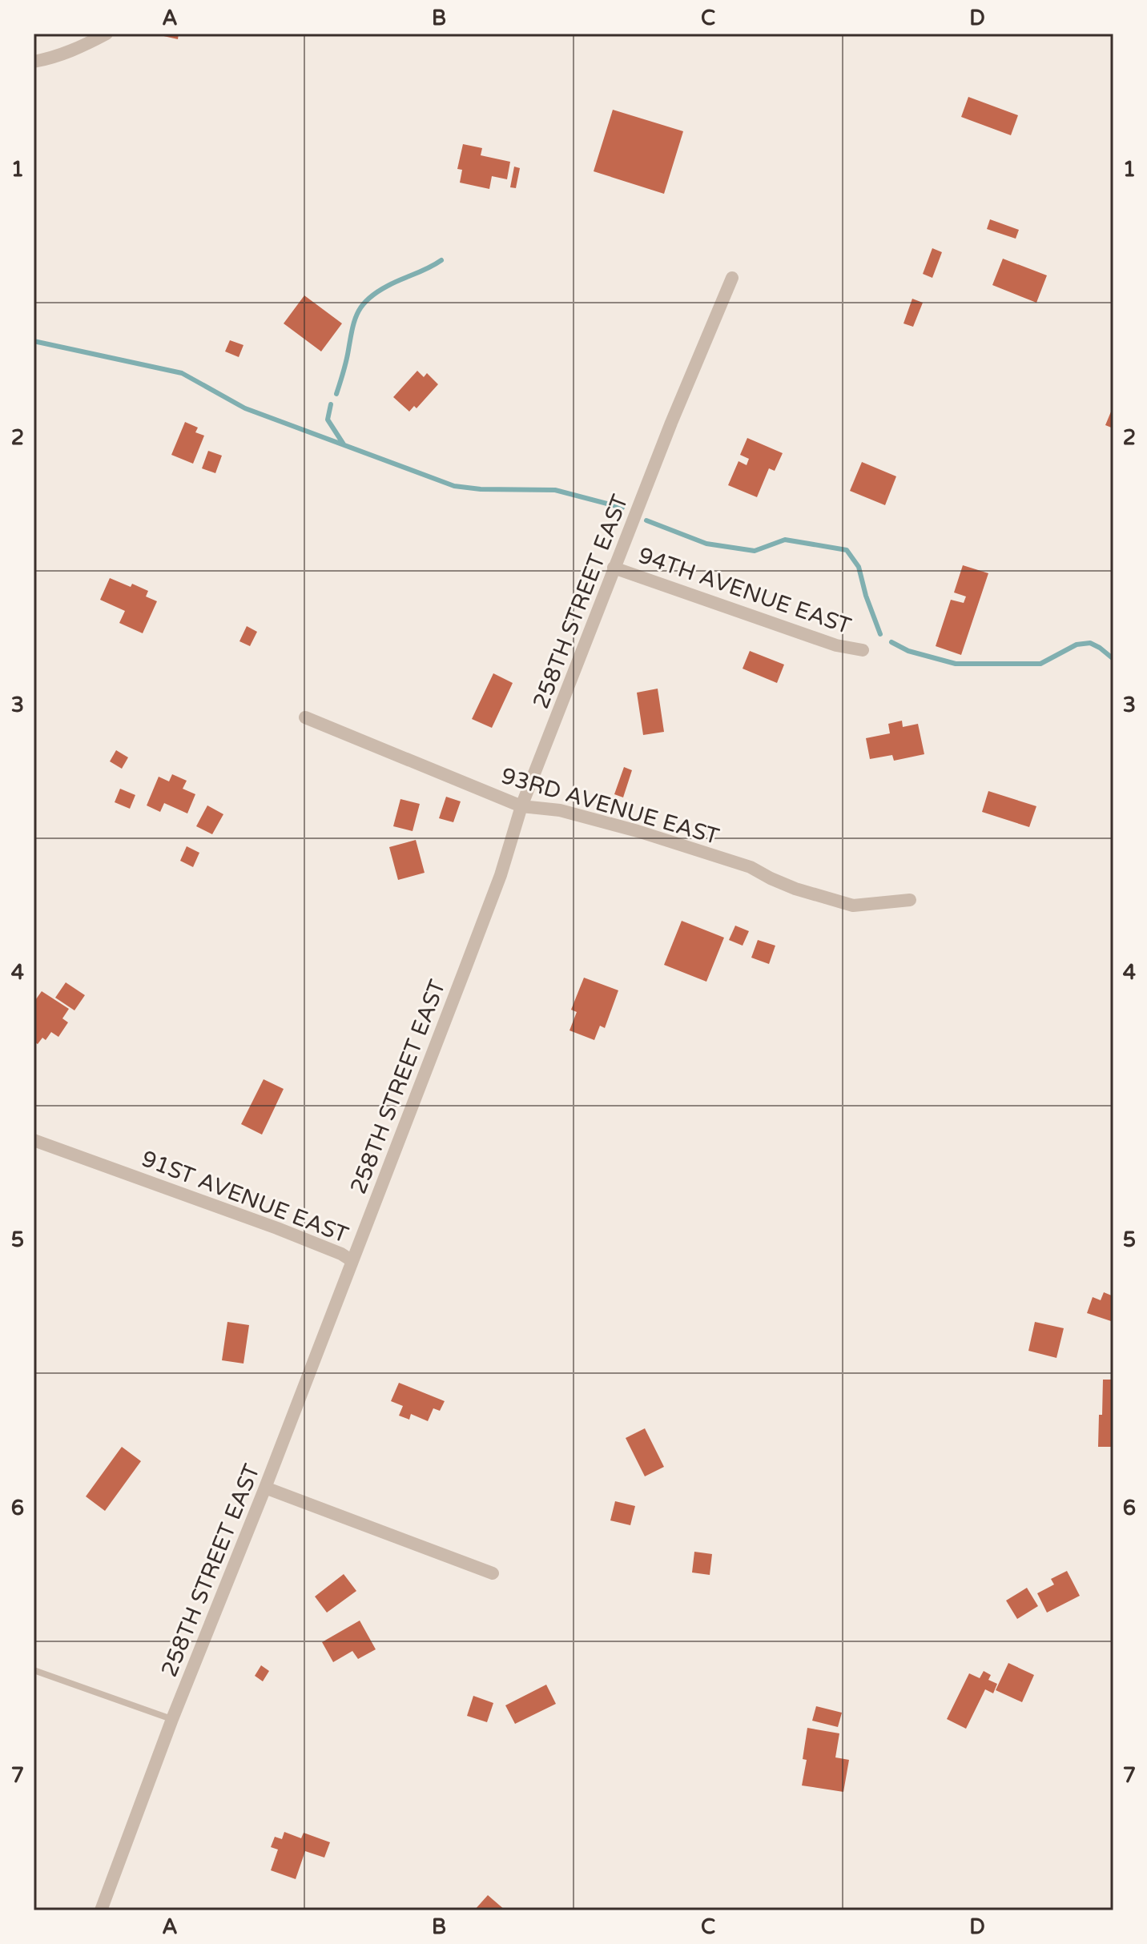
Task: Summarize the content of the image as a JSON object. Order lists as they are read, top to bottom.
{
  "streets": {
    "street": [
      "94TH AVENUE EAST",
      "258TH STREET EAST",
      "93RD AVENUE EAST",
      "91ST AVENUE EAST"
    ]
  },
  "crossings": [
    ["94TH AVENUE EAST", "258TH STREET EAST"],
    ["258TH STREET EAST", "93RD AVENUE EAST"],
    ["258TH STREET EAST", "91ST AVENUE EAST"]
  ],
  "grid": {
    "columns": [
      "A",
      "B",
      "C",
      "D"
    ],
    "rows": [
      "1",
      "2",
      "3",
      "4",
      "5",
      "6",
      "7"
    ]
  }
}
